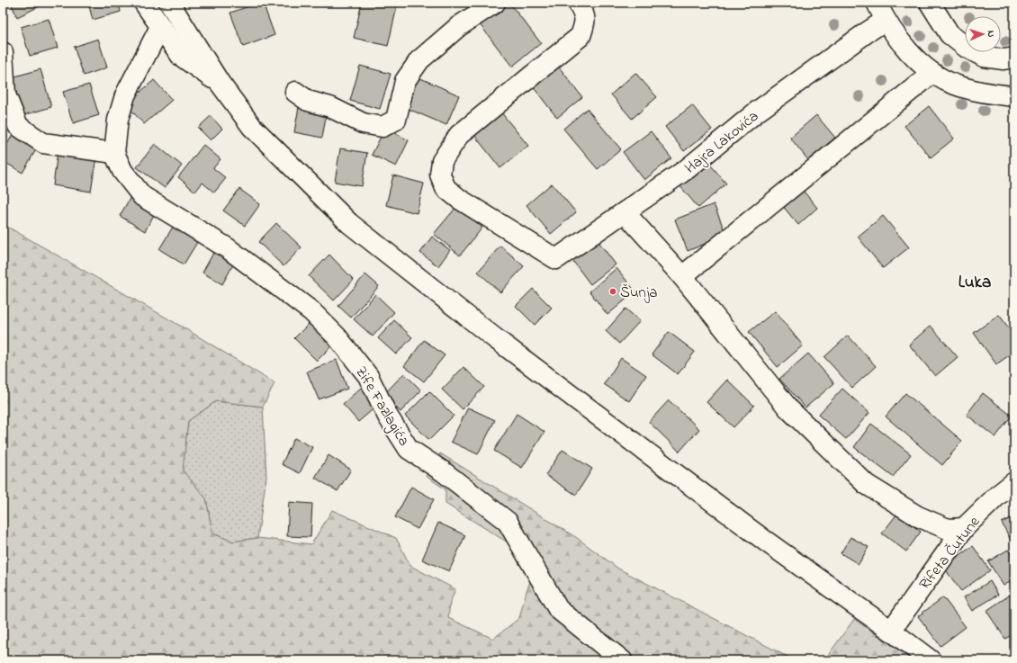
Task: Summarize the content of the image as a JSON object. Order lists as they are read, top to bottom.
{
  "streets": {
    "street": ["Hajra Lakovića", "Zife Fazlagića", "Rifeta Čutune"]
  },
  "districts": ["Luka"],
  "places": ["Šunja"],
  "north": "right"
}
